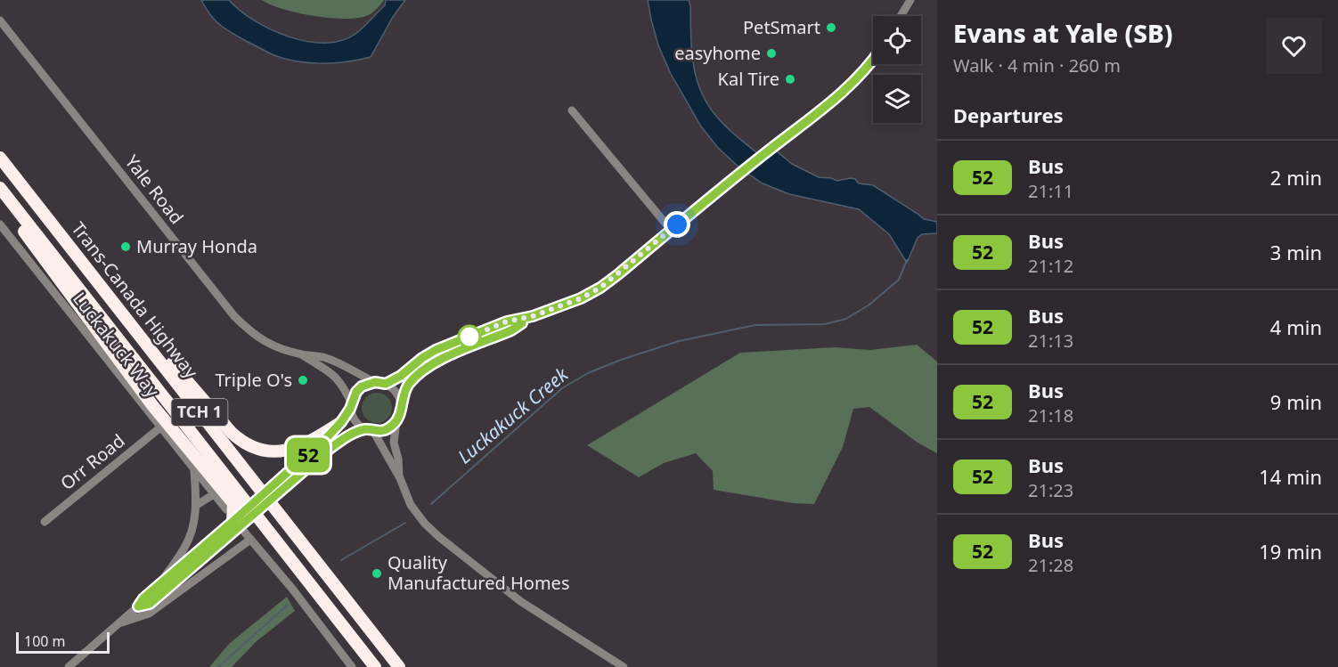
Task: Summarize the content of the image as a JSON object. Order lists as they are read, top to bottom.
{
  "streets": {
    "highway": ["Trans-Canada Highway", "TCH 1"],
    "street": ["Yale Road", "Luckakuck Way", "Orr Road"]
  },
  "crossings": [
    ["Luckakuck Way", "Orr Road"]
  ],
  "water": ["Luckakuck Creek"],
  "places": [
    "PetSmart",
    "easyhome",
    "Kal Tire",
    "Murray Honda",
    "Triple O's",
    "Quality Manufactured Homes"
  ],
  "lines": ["bus line 52"],
  "scale_bar": "100 m",
  "page": {
    "on_map": "52",
    "heading": [
      ["Evans at Yale (SB)", "Walk · 4 min · 260 m"],
      "Departures"
    ],
    "list": [
      {
        "mark": "52",
        "name": "Bus",
        "note": "21:11",
        "value": "2 min"
      },
      {
        "mark": "52",
        "name": "Bus",
        "note": "21:12",
        "value": "3 min"
      },
      {
        "mark": "52",
        "name": "Bus",
        "note": "21:13",
        "value": "4 min"
      },
      {
        "mark": "52",
        "name": "Bus",
        "note": "21:18",
        "value": "9 min"
      },
      {
        "mark": "52",
        "name": "Bus",
        "note": "21:23",
        "value": "14 min"
      },
      {
        "mark": "52",
        "name": "Bus",
        "note": "21:28",
        "value": "19 min"
      }
    ],
    "scale": "100 m"
  }
}
